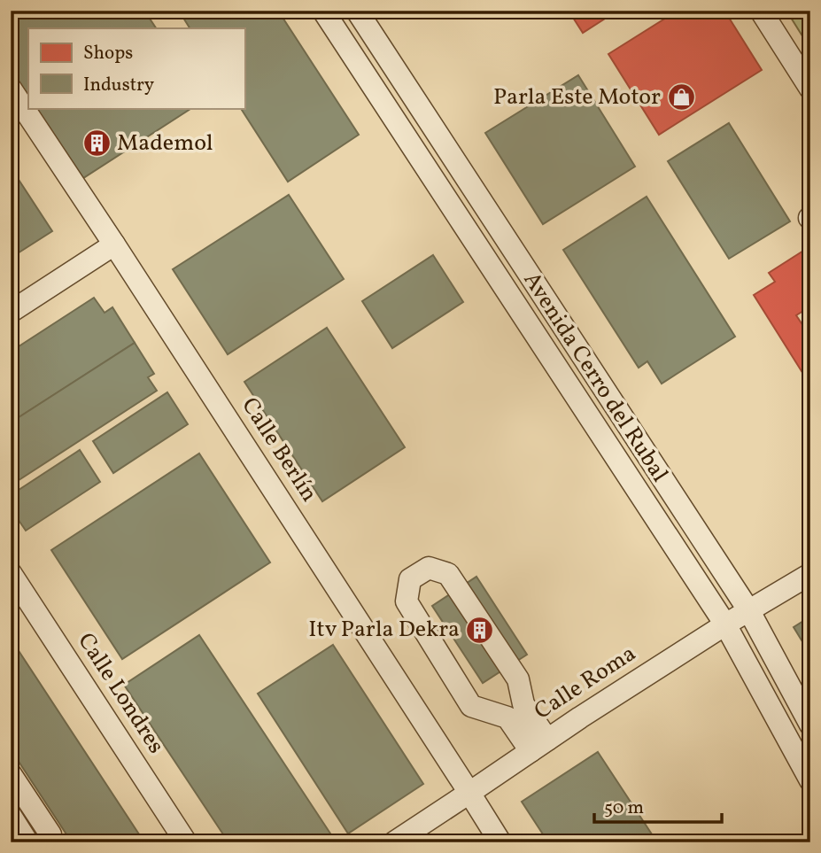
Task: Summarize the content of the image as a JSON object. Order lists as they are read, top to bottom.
{
  "streets": {
    "street": [
      "Avenida Cerro del Rubal",
      "Calle Berlín",
      "Calle Roma",
      "Calle Londres"
    ]
  },
  "crossings": [
    ["Avenida Cerro del Rubal", "Calle Roma"],
    ["Calle Berlín", "Calle Roma"]
  ],
  "places": {
    "shop": ["Parla Este Motor"],
    "building": ["Mademol", "Itv Parla Dekra"]
  },
  "legend": ["Shops", "Industry"],
  "scale_bar": "50 m"
}
